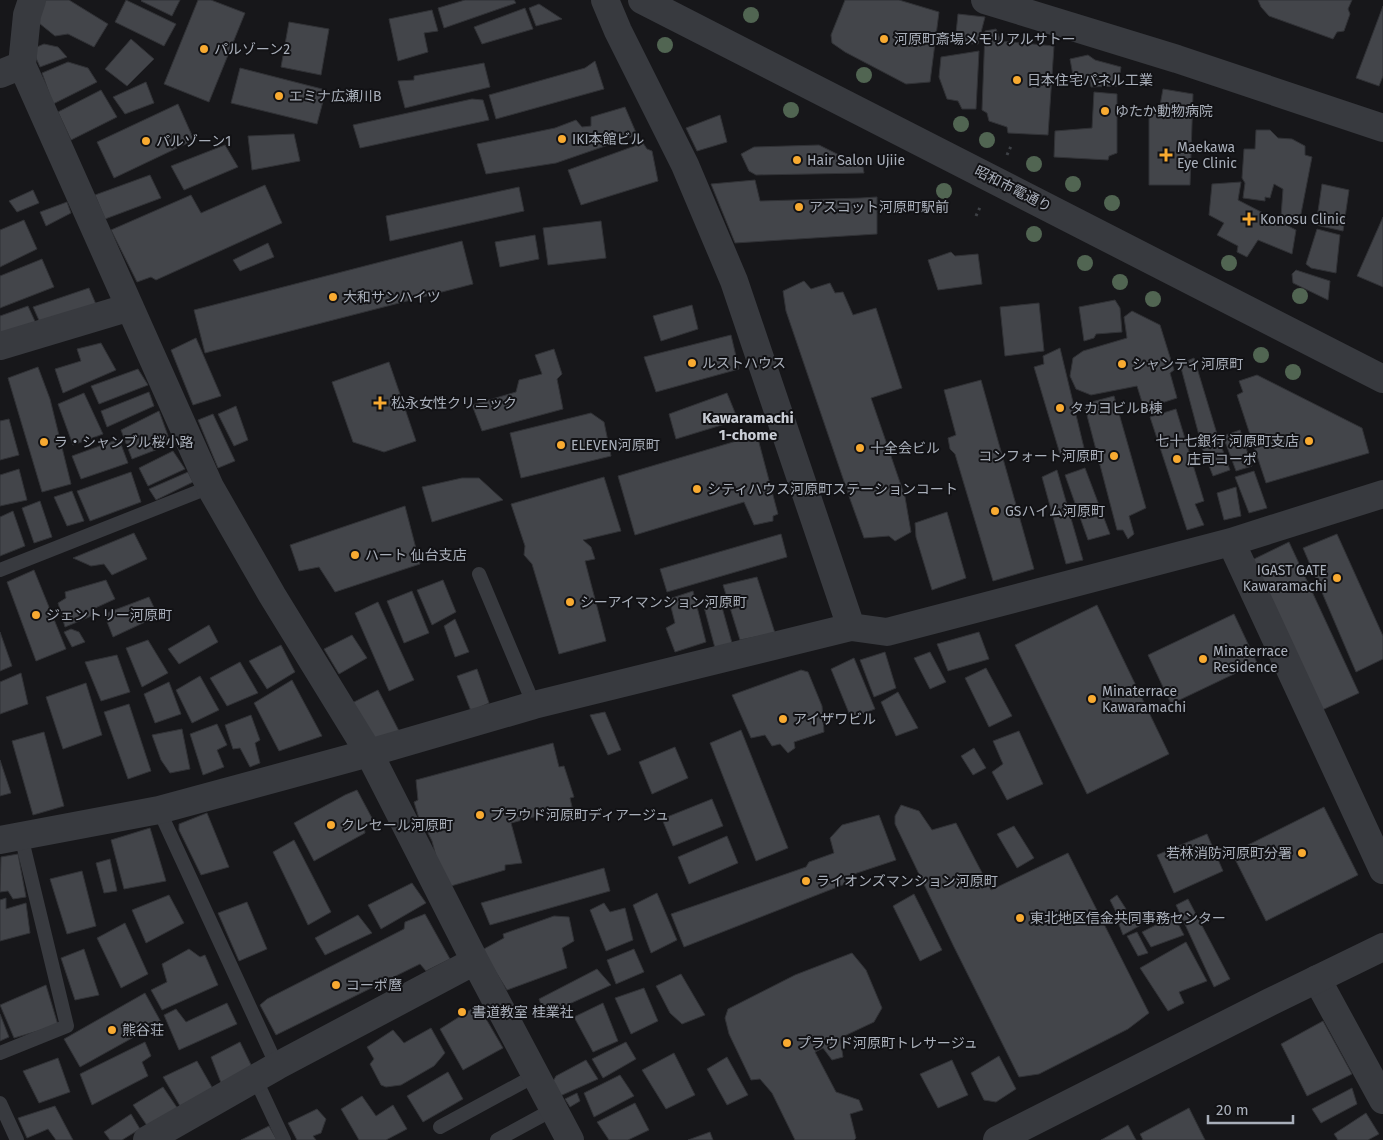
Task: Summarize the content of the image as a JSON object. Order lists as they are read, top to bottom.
{
  "streets": {
    "street": ["昭和市電通り"]
  },
  "districts": ["Kawaramachi 1-chome"],
  "places": {
    "other": [
      "河原町斎場メモリアルサトー",
      "パルゾーン2",
      "日本住宅パネル工業",
      "エミナ広瀬川B",
      "ゆたか動物病院",
      "IKI本館ビル",
      "パルゾーン1",
      "Hair Salon Ujiie",
      "アスコット河原町駅前",
      "大和サンハイツ",
      "ルストハウス",
      "シャンティ河原町",
      "タカヨビルB棟",
      "七十七銀行 河原町支店",
      "ラ・シャンブル桜小路",
      "ELEVEN河原町",
      "十全会ビル",
      "コンフォート河原町",
      "庄司コーポ",
      "シティハウス河原町ステーションコート",
      "GSハイム河原町",
      "ハート 仙台支店",
      "IGAST GATE Kawaramachi",
      "シーアイマンション河原町",
      "ジェントリー河原町",
      "Minaterrace Residence",
      "Minaterrace Kawaramachi",
      "アイザワビル",
      "プラウド河原町ディアージュ",
      "クレセール河原町",
      "若林消防河原町分署",
      "ライオンズマンション河原町",
      "東北地区信金共同事務センター",
      "コーポ麿",
      "書道教室 桂業社",
      "熊谷荘",
      "プラウド河原町トレサージュ"
    ],
    "health": ["Maekawa Eye Clinic", "Konosu Clinic", "松永女性クリニック"]
  },
  "scale_bar": "20 m"
}
